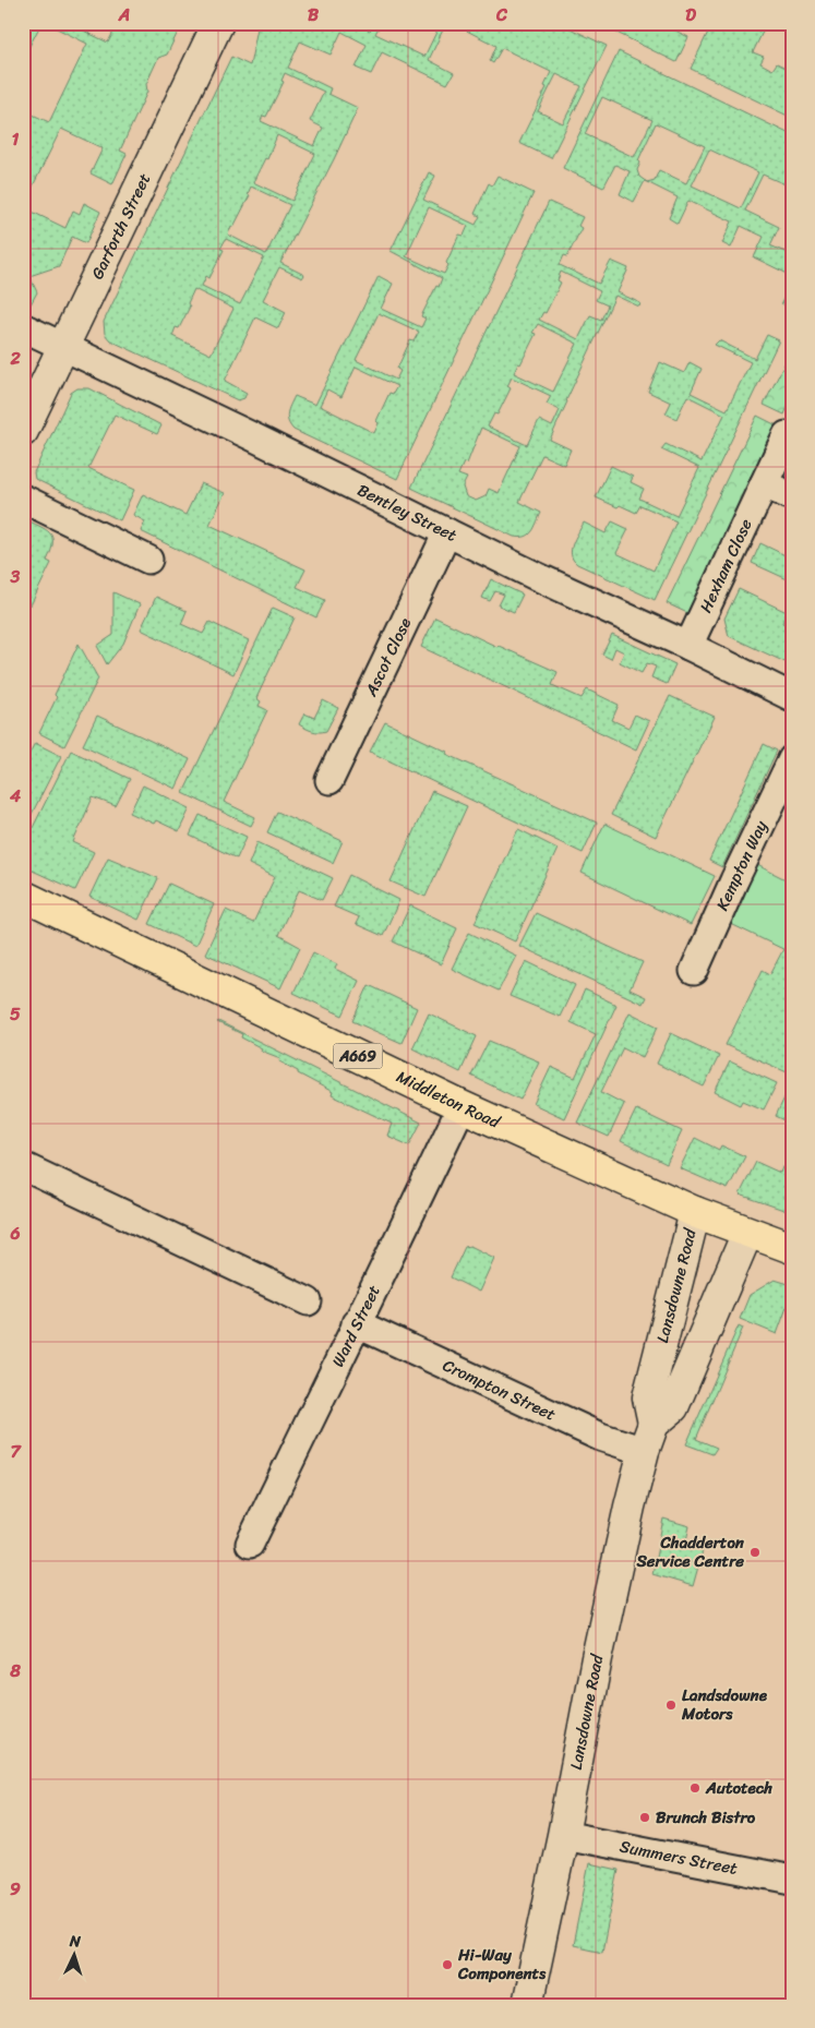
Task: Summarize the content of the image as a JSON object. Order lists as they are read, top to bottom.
{
  "streets": {
    "main road": [
      "Garforth Street",
      "A669",
      "Middleton Road",
      "Lansdowne Road"
    ],
    "street": [
      "Bentley Street",
      "Hexham Close",
      "Ascot Close",
      "Kempton Way",
      "Ward Street",
      "Crompton Street",
      "Summers Street"
    ]
  },
  "crossings": [
    ["Garforth Street", "Bentley Street"],
    ["Bentley Street", "Hexham Close"],
    ["Bentley Street", "Ascot Close"],
    ["Middleton Road", "Lansdowne Road"],
    ["Middleton Road", "Ward Street"],
    ["Lansdowne Road", "Crompton Street"],
    ["Lansdowne Road", "Summers Street"],
    ["Ward Street", "Crompton Street"]
  ],
  "places": [
    "Chadderton Service Centre",
    "Landsdowne Motors",
    "Autotech",
    "Brunch Bistro",
    "Hi-Way Components"
  ],
  "north": "top",
  "grid": {
    "columns": [
      "A",
      "B",
      "C",
      "D"
    ],
    "rows": [
      "1",
      "2",
      "3",
      "4",
      "5",
      "6",
      "7",
      "8",
      "9"
    ]
  }
}
